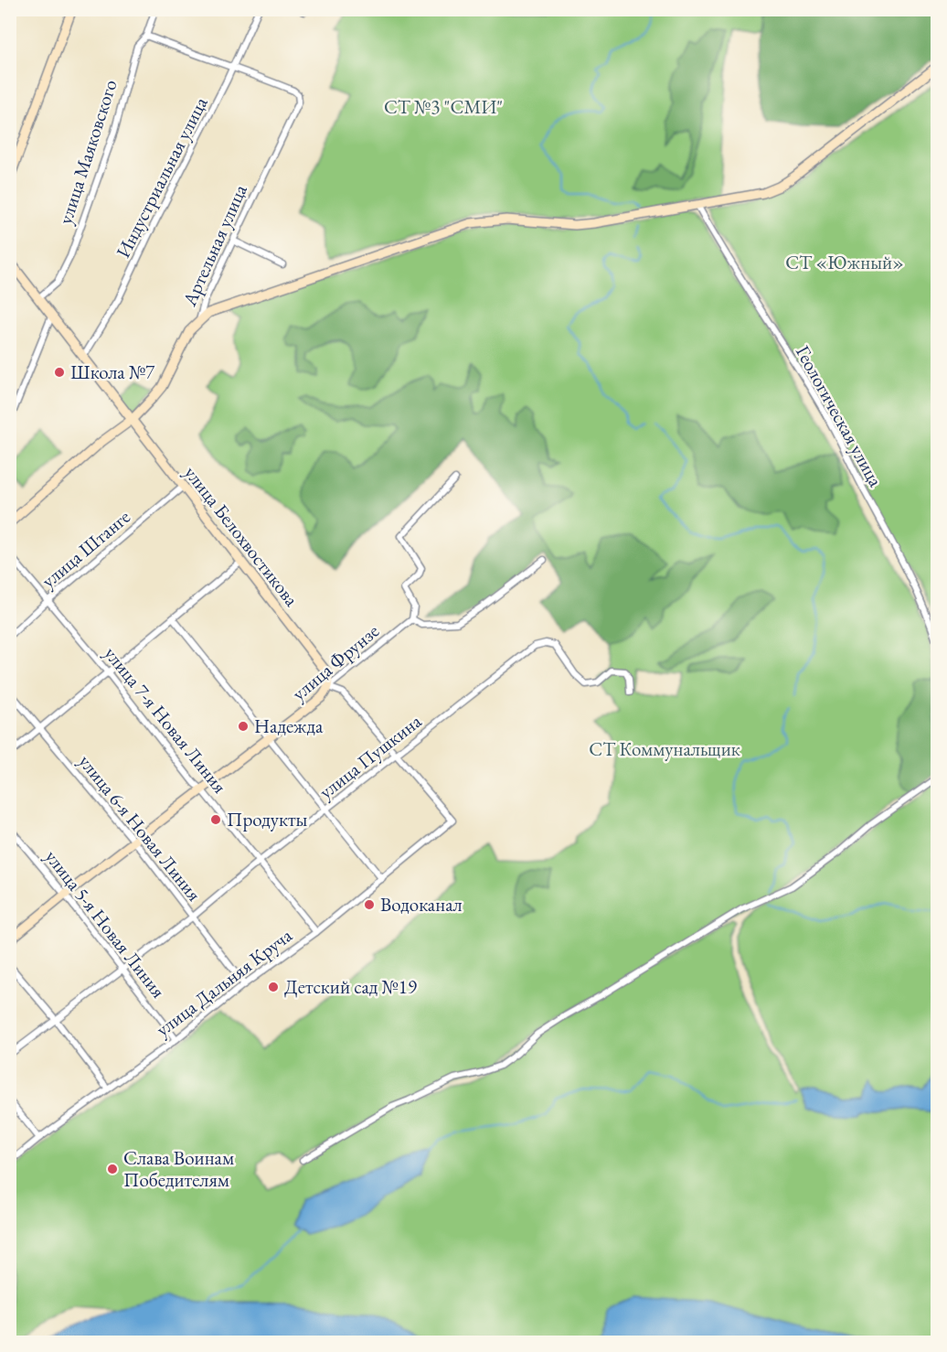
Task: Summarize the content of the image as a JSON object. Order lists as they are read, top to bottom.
{
  "streets": {
    "main road": ["Артельная улица", "улица Белохвостикова", "улица Фрунзе"],
    "street": [
      "улица Маяковского",
      "Индустриальная улица",
      "Геологическая улица",
      "улица Штанге",
      "улица 7-я Новая Линия",
      "улица Пушкина",
      "улица 6-я Новая Линия",
      "улица 5-я Новая Линия",
      "улица Дальняя Круча"
    ]
  },
  "crossings": [
    ["улица Маяковского", "улица Белохвостикова"],
    ["Индустриальная улица", "Артельная улица"],
    ["Индустриальная улица", "улица Белохвостикова"],
    ["Артельная улица", "улица Белохвостикова"],
    ["улица Белохвостикова", "улица Штанге"],
    ["улица Белохвостикова", "улица Фрунзе"],
    ["улица Штанге", "улица 7-я Новая Линия"],
    ["улица Фрунзе", "улица 7-я Новая Линия"],
    ["улица Фрунзе", "улица 6-я Новая Линия"],
    ["улица Фрунзе", "улица 5-я Новая Линия"],
    ["улица 7-я Новая Линия", "улица Пушкина"],
    ["улица 7-я Новая Линия", "улица Дальняя Круча"],
    ["улица Пушкина", "улица 6-я Новая Линия"],
    ["улица Пушкина", "улица 5-я Новая Линия"],
    ["улица Пушкина", "улица Дальняя Круча"],
    ["улица 6-я Новая Линия", "улица Дальняя Круча"],
    ["улица 5-я Новая Линия", "улица Дальняя Круча"]
  ],
  "parks": ["СТ №3 \"СМИ\"", "СТ «Южный»", "СТ Коммунальщик"],
  "places": [
    "Школа №7",
    "Надежда",
    "Продукты",
    "Водоканал",
    "Детский сад №19",
    "Слава Воинам Победителям"
  ]
}
